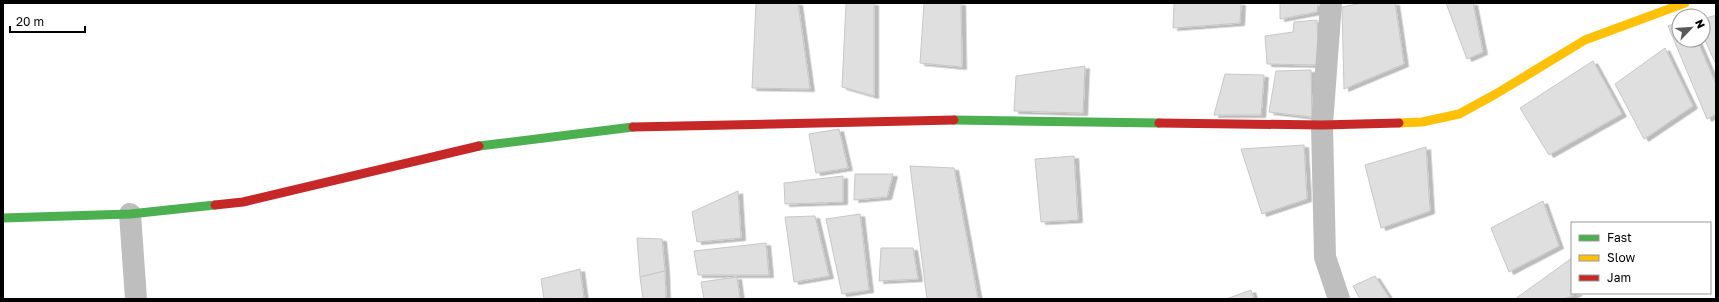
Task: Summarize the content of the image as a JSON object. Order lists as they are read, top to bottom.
{
  "legend": ["Fast", "Slow", "Jam"],
  "scale_bar": "20 m",
  "north": "top right"
}
